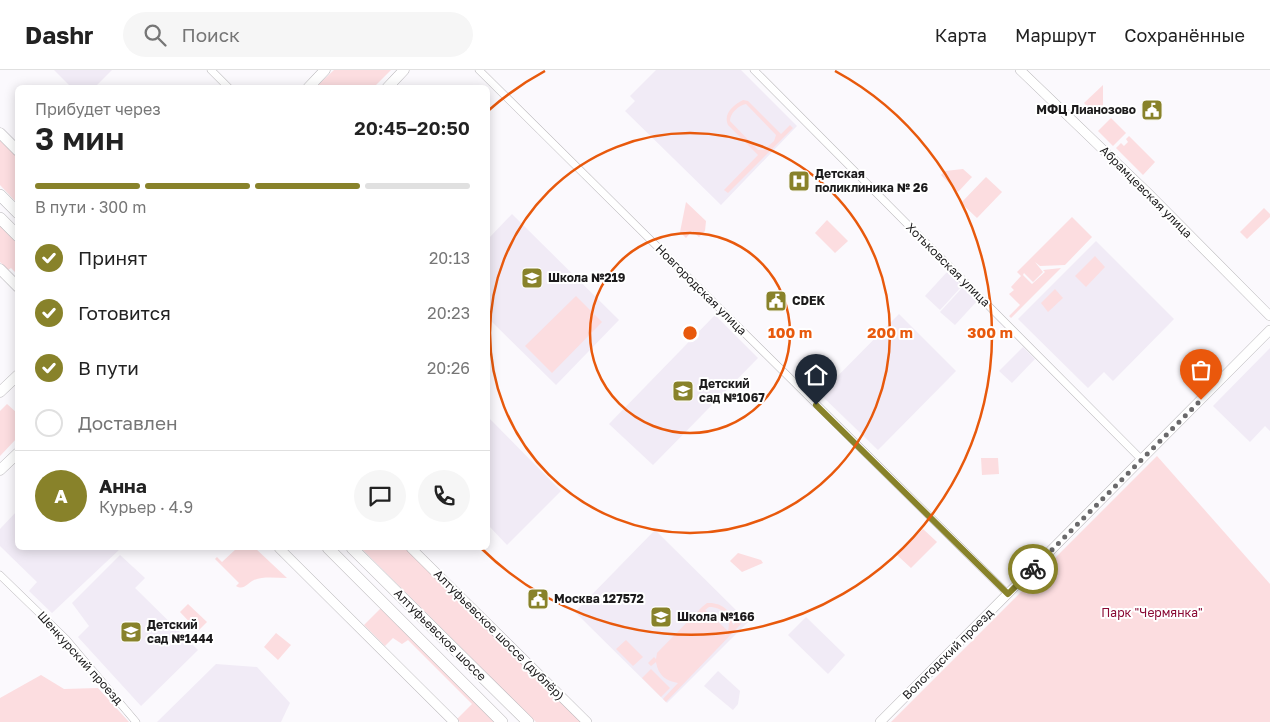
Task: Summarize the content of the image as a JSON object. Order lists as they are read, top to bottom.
{
  "streets": {
    "main road": ["Алтуфьевское шоссе"],
    "street": [
      "Абрамцевская улица",
      "Хотьковская улица",
      "Новгородская улица",
      "Алтуфьевское шоссе (дублёр)",
      "Вологодский проезд",
      "Шенкурский проезд"
    ]
  },
  "crossings": [
    ["Хотьковская улица", "Вологодский проезд"],
    ["Новгородская улица", "Вологодский проезд"]
  ],
  "parks": ["Парк \"Чермянка\""],
  "places": {
    "public building": ["МФЦ Лианозово", "CDEK", "Москва 127572"],
    "hospital": ["Детская поликлиника № 26"],
    "school or university": [
      "Школа №219",
      "Детский сад №1067",
      "Школа №166",
      "Детский сад №1444"
    ]
  },
  "page": {
    "header": "Dashr",
    "search": "Поиск",
    "nav": ["Карта", "Маршрут", "Сохранённые"],
    "heading": ["3 мин", "Прибудет через", "20:45–20:50"],
    "panel": ["Анна", "Курьер · 4.9"],
    "bar": "В пути · 300 m",
    "list": [
      ["Принят", "20:13"],
      ["Готовится", "20:23"],
      ["В пути", "20:26"],
      "Доставлен"
    ],
    "round": "А"
  },
  "rings": ["100 m", "200 m", "300 m"]
}
